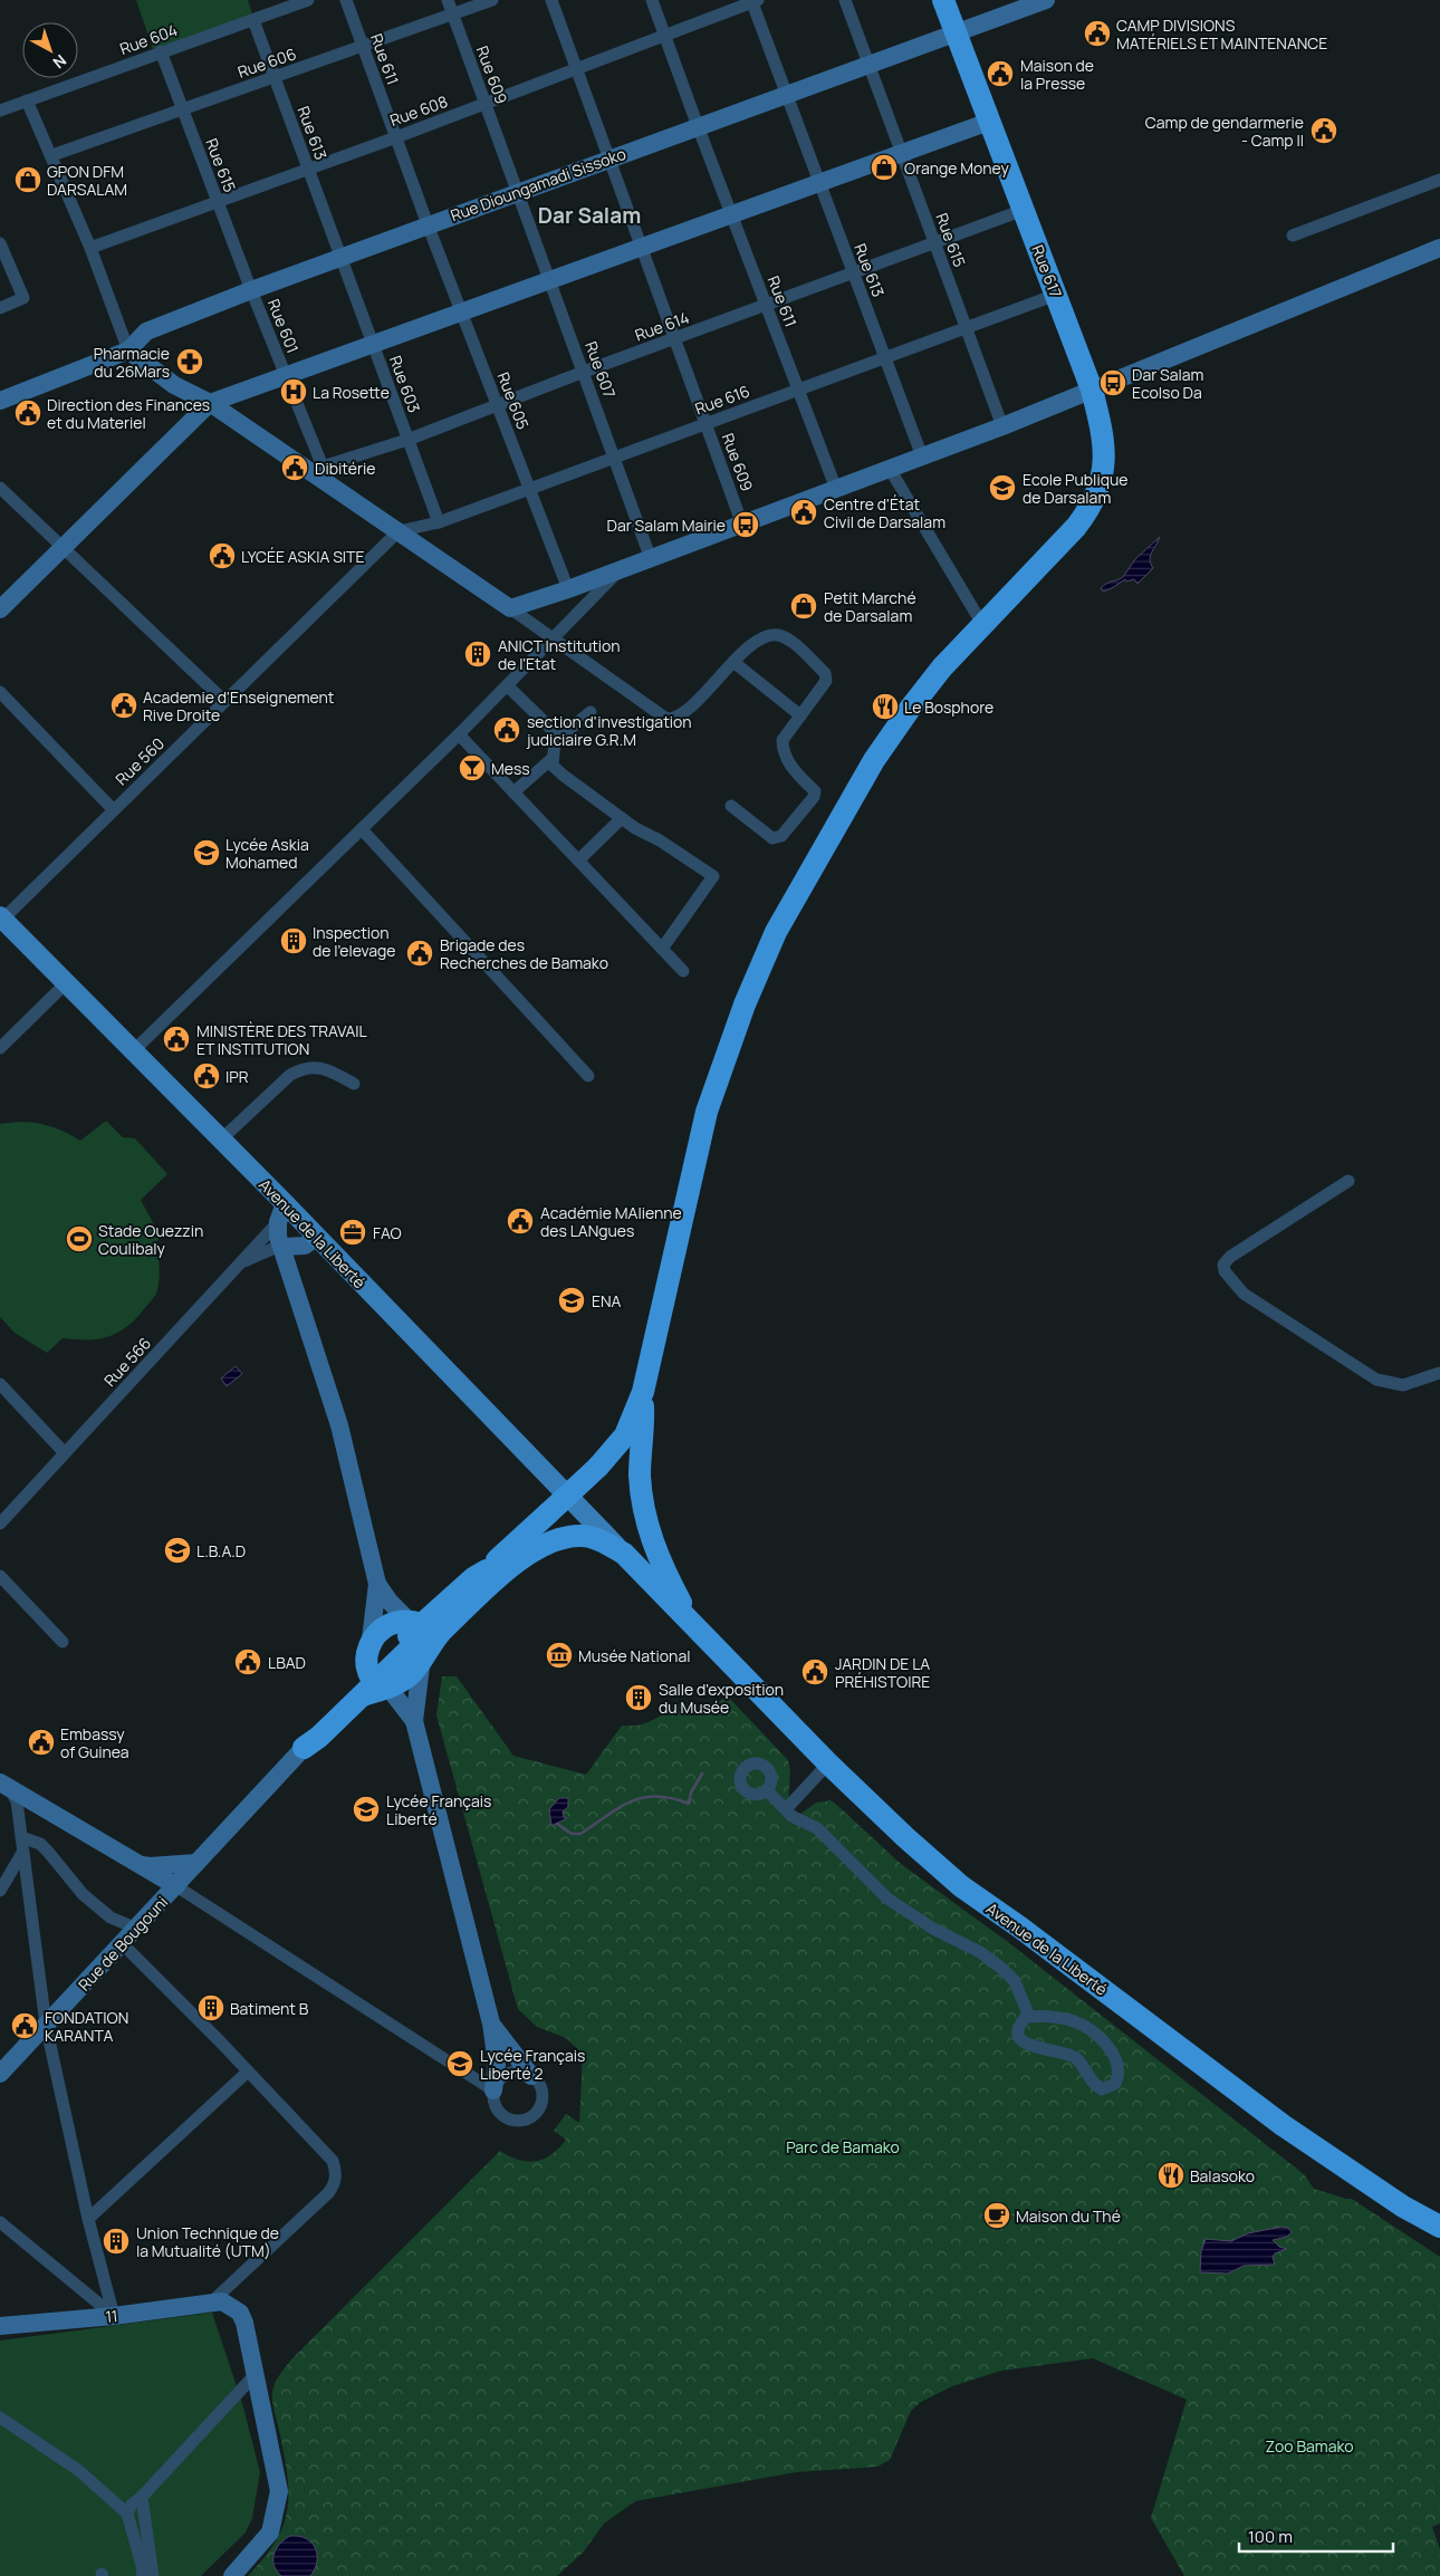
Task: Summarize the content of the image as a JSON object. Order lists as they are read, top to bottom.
{
  "streets": {
    "highway": ["Rue 617", "Avenue de la Liberté"],
    "street": [
      "Rue 604",
      "Rue 611",
      "Rue 606",
      "Rue 609",
      "Rue 608",
      "Rue 613",
      "Rue 615",
      "Rue Dioungamadi Sissoko",
      "Rue 601",
      "Rue 614",
      "Rue 607",
      "Rue 603",
      "Rue 616",
      "Rue 605",
      "Rue 560",
      "Rue 566",
      "Rue de Bougouni",
      "11"
    ]
  },
  "crossings": [
    ["Rue 604", "Rue 613"],
    ["Rue 604", "Rue 615"],
    ["Rue 611", "Rue 606"],
    ["Rue 611", "Rue 608"],
    ["Rue 611", "Rue Dioungamadi Sissoko"],
    ["Rue 611", "Rue 614"],
    ["Rue 611", "Rue 616"],
    ["Rue 611", "Rue 605"],
    ["Rue 606", "Rue 609"],
    ["Rue 606", "Rue 613"],
    ["Rue 606", "Rue 615"],
    ["Rue 609", "Rue 608"],
    ["Rue 609", "Rue Dioungamadi Sissoko"],
    ["Rue 609", "Rue 614"],
    ["Rue 609", "Rue 607"],
    ["Rue 609", "Rue 616"],
    ["Rue 608", "Rue 613"],
    ["Rue 608", "Rue 615"],
    ["Rue 613", "Rue Dioungamadi Sissoko"],
    ["Rue 613", "Rue 614"],
    ["Rue 613", "Rue 603"],
    ["Rue 613", "Rue 616"],
    ["Rue 615", "Rue Dioungamadi Sissoko"],
    ["Rue 615", "Rue 601"],
    ["Rue 615", "Rue 614"],
    ["Rue 615", "Rue 616"],
    ["Rue Dioungamadi Sissoko", "Rue 617"],
    ["Rue Dioungamadi Sissoko", "Rue 601"],
    ["Rue Dioungamadi Sissoko", "Rue 607"],
    ["Rue Dioungamadi Sissoko", "Rue 603"],
    ["Rue Dioungamadi Sissoko", "Rue 605"],
    ["Rue 617", "Rue 614"],
    ["Rue 617", "Rue 616"],
    ["Rue 601", "Rue 614"],
    ["Rue 614", "Rue 607"],
    ["Rue 614", "Rue 603"],
    ["Rue 614", "Rue 605"],
    ["Rue 607", "Rue 616"],
    ["Rue 603", "Rue 616"],
    ["Rue 616", "Rue 605"],
    ["Rue 616", "Rue 560"],
    ["Rue 560", "Avenue de la Liberté"]
  ],
  "districts": ["Dar Salam"],
  "parks": ["Parc de Bamako", "Zoo Bamako"],
  "places": {
    "public building": [
      "CAMP DIVISIONS MATÉRIELS ET MAINTENANCE",
      "Maison de la Presse",
      "Camp de gendarmerie - Camp II",
      "Direction des Finances et du Materiel",
      "Dibitérie",
      "Centre d'État Civil de Darsalam",
      "LYCÉE ASKIA SITE",
      "Academie d'Enseignement Rive Droite",
      "section d'investigation judiciaire G.R.M",
      "Brigade des Recherches de Bamako",
      "MINISTÈRE DES TRAVAIL ET INSTITUTION",
      "IPR",
      "Académie MAlienne des LANgues",
      "LBAD",
      "JARDIN DE LA PRÉHISTOIRE",
      "Embassy of Guinea",
      "FONDATION KARANTA"
    ],
    "shop": ["Orange Money", "GPON DFM DARSALAM", "Petit Marché de Darsalam"],
    "pharmacy": ["Pharmacie du 26Mars"],
    "bus stop": ["Dar Salam Ecolso Da", "Dar Salam Mairie"],
    "hospital": ["La Rosette"],
    "school or university": [
      "Ecole Publique de Darsalam",
      "Lycée Askia Mohamed",
      "ENA",
      "L.B.A.D",
      "Lycée Français Liberté",
      "Lycée Français Liberté 2"
    ],
    "building": [
      "ANICT Institution de l'Etat",
      "Inspection de l'elevage",
      "Salle d'exposition du Musée",
      "Batiment B",
      "Union Technique de la Mutualité (UTM)"
    ],
    "restaurant": ["Le Bosphore", "Balasoko"],
    "bar": ["Mess"],
    "office": ["FAO"],
    "sports": ["Stade Ouezzin Coulibaly"],
    "museum": ["Musée National"],
    "cafe": ["Maison du Thé"]
  },
  "scale_bar": "100 m",
  "north": "bottom right"
}
